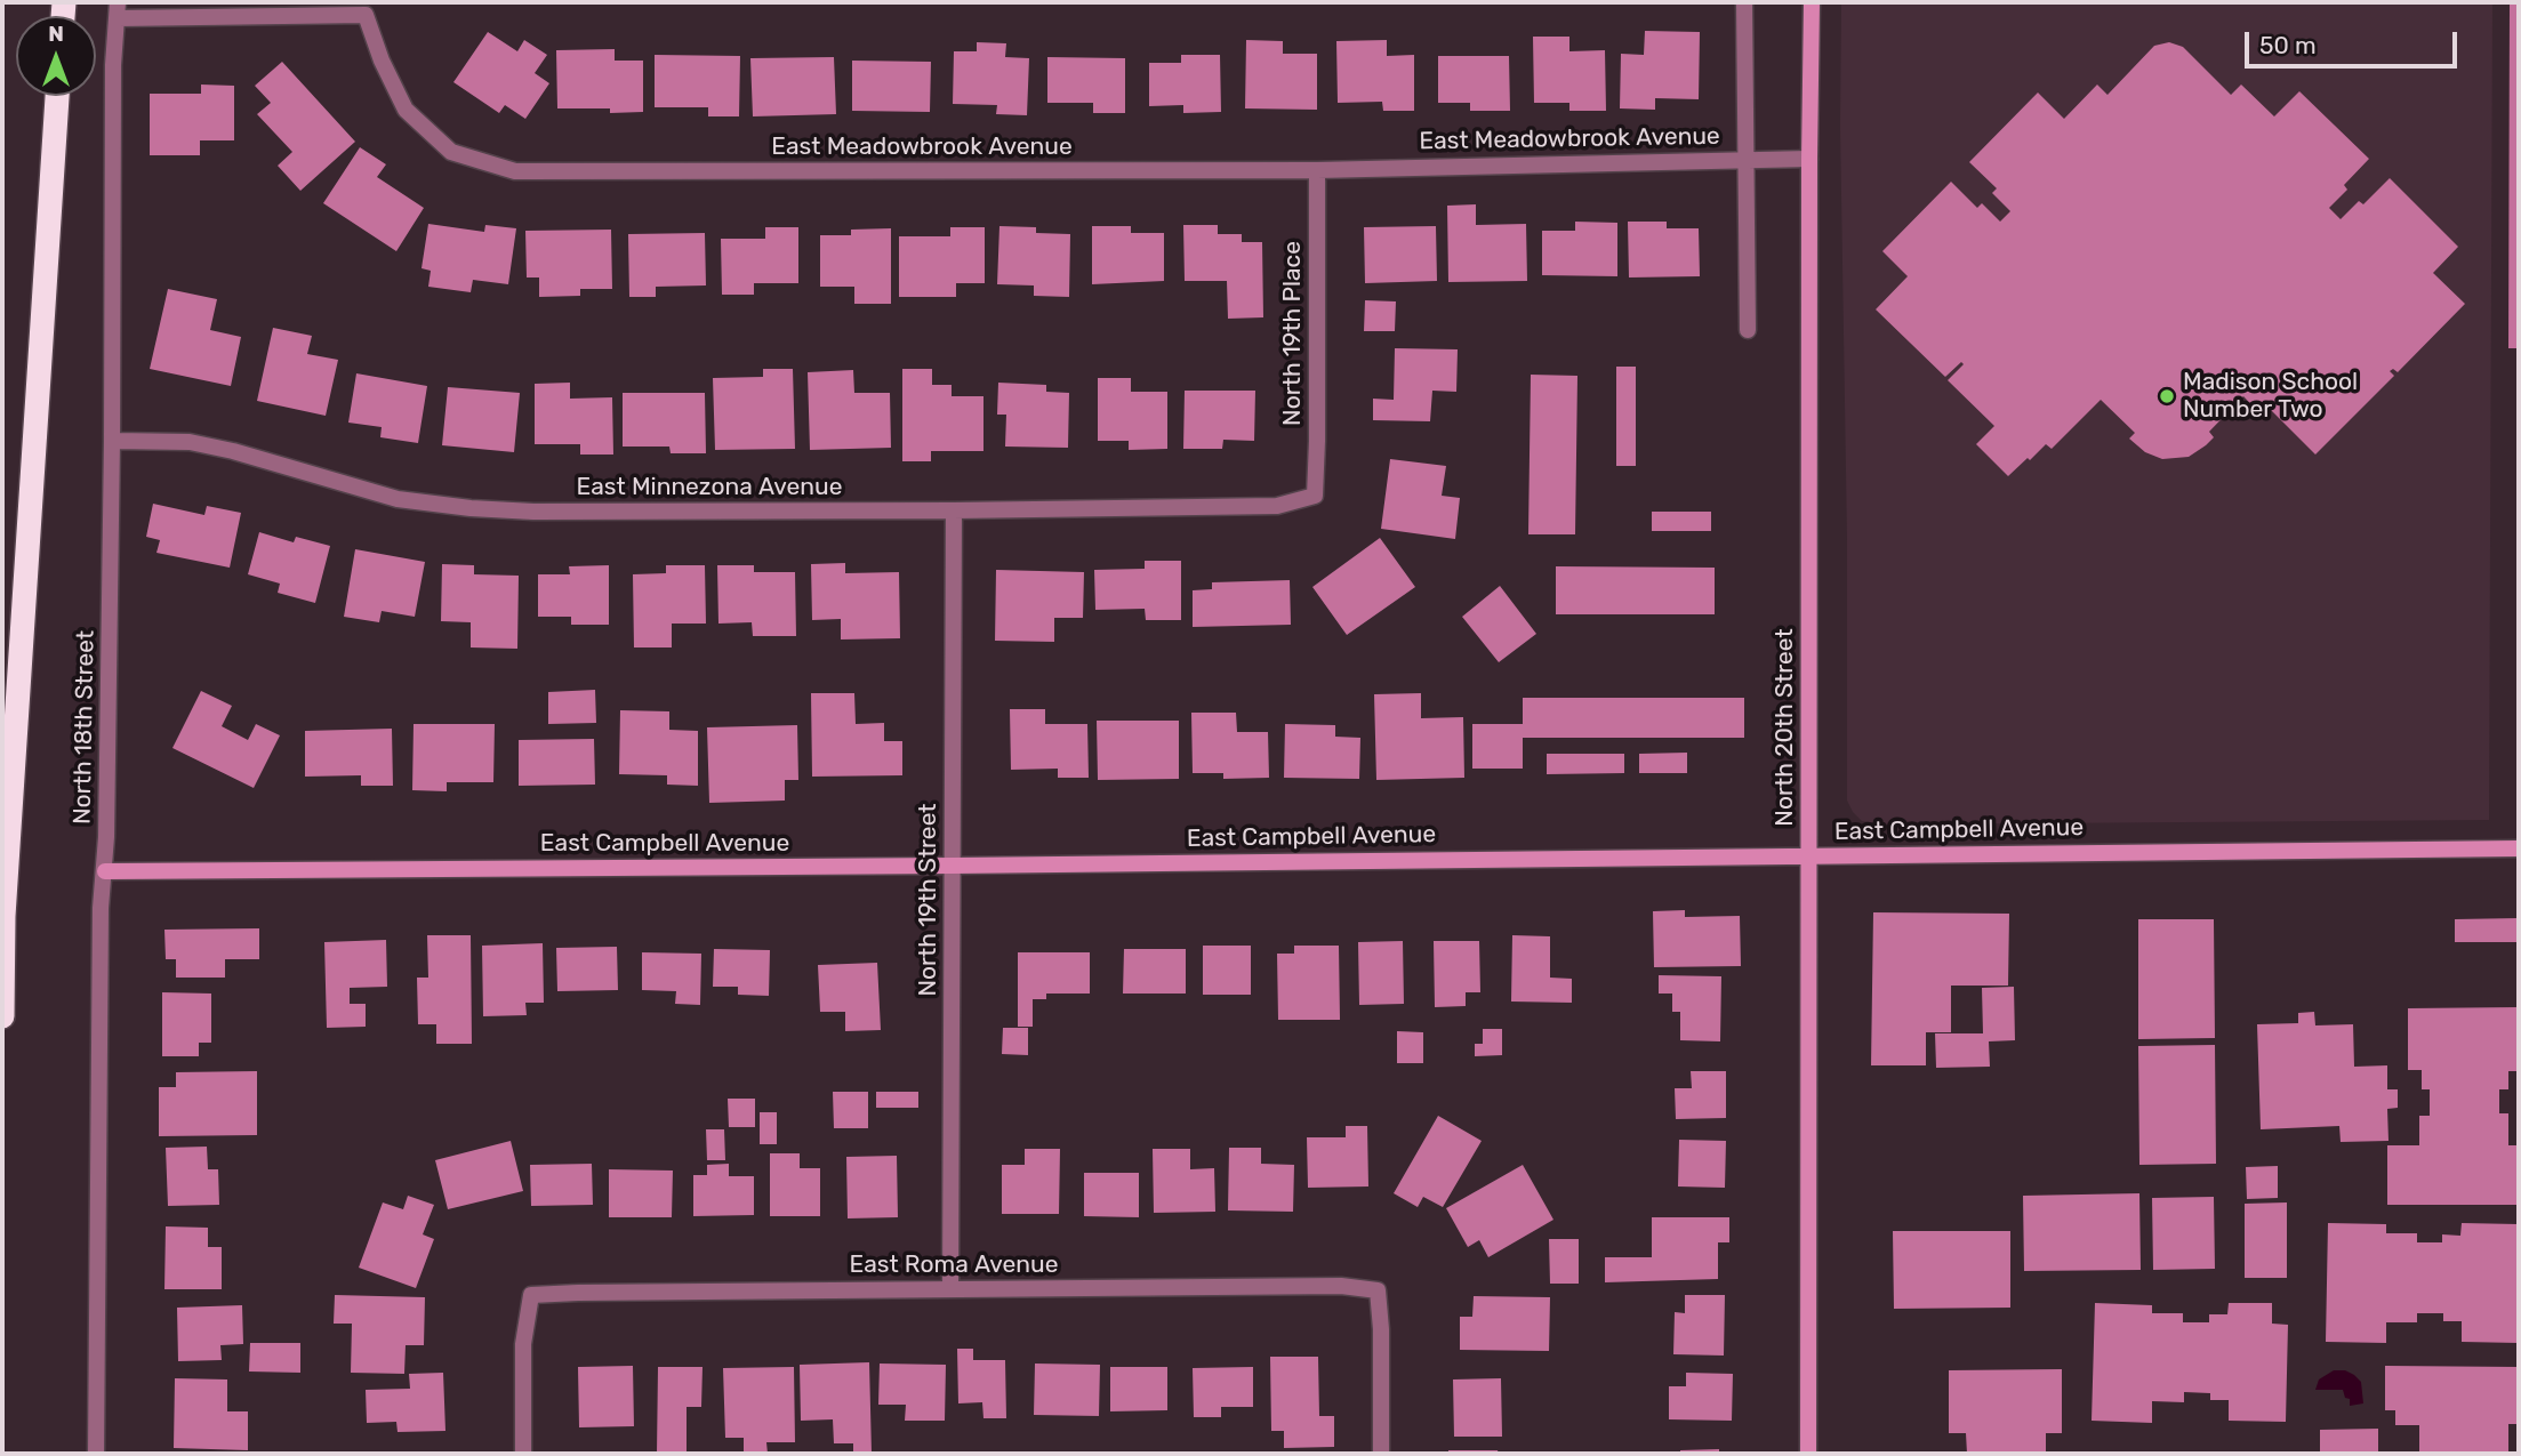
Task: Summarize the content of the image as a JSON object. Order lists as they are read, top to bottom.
{
  "streets": {
    "street": [
      "East Meadowbrook Avenue",
      "North 19th Place",
      "East Minnezona Avenue",
      "North 18th Street",
      "North 20th Street",
      "East Campbell Avenue",
      "North 19th Street",
      "East Roma Avenue"
    ]
  },
  "crossings": [
    ["East Meadowbrook Avenue", "North 19th Place"],
    ["East Meadowbrook Avenue", "North 18th Street"],
    ["East Meadowbrook Avenue", "North 20th Street"],
    ["North 19th Place", "East Minnezona Avenue"],
    ["East Minnezona Avenue", "North 18th Street"],
    ["East Minnezona Avenue", "North 19th Street"],
    ["North 18th Street", "East Campbell Avenue"],
    ["North 20th Street", "East Campbell Avenue"],
    ["East Campbell Avenue", "North 19th Street"],
    ["North 19th Street", "East Roma Avenue"]
  ],
  "places": ["Madison School Number Two"],
  "scale_bar": "50 m",
  "north": "top"
}
